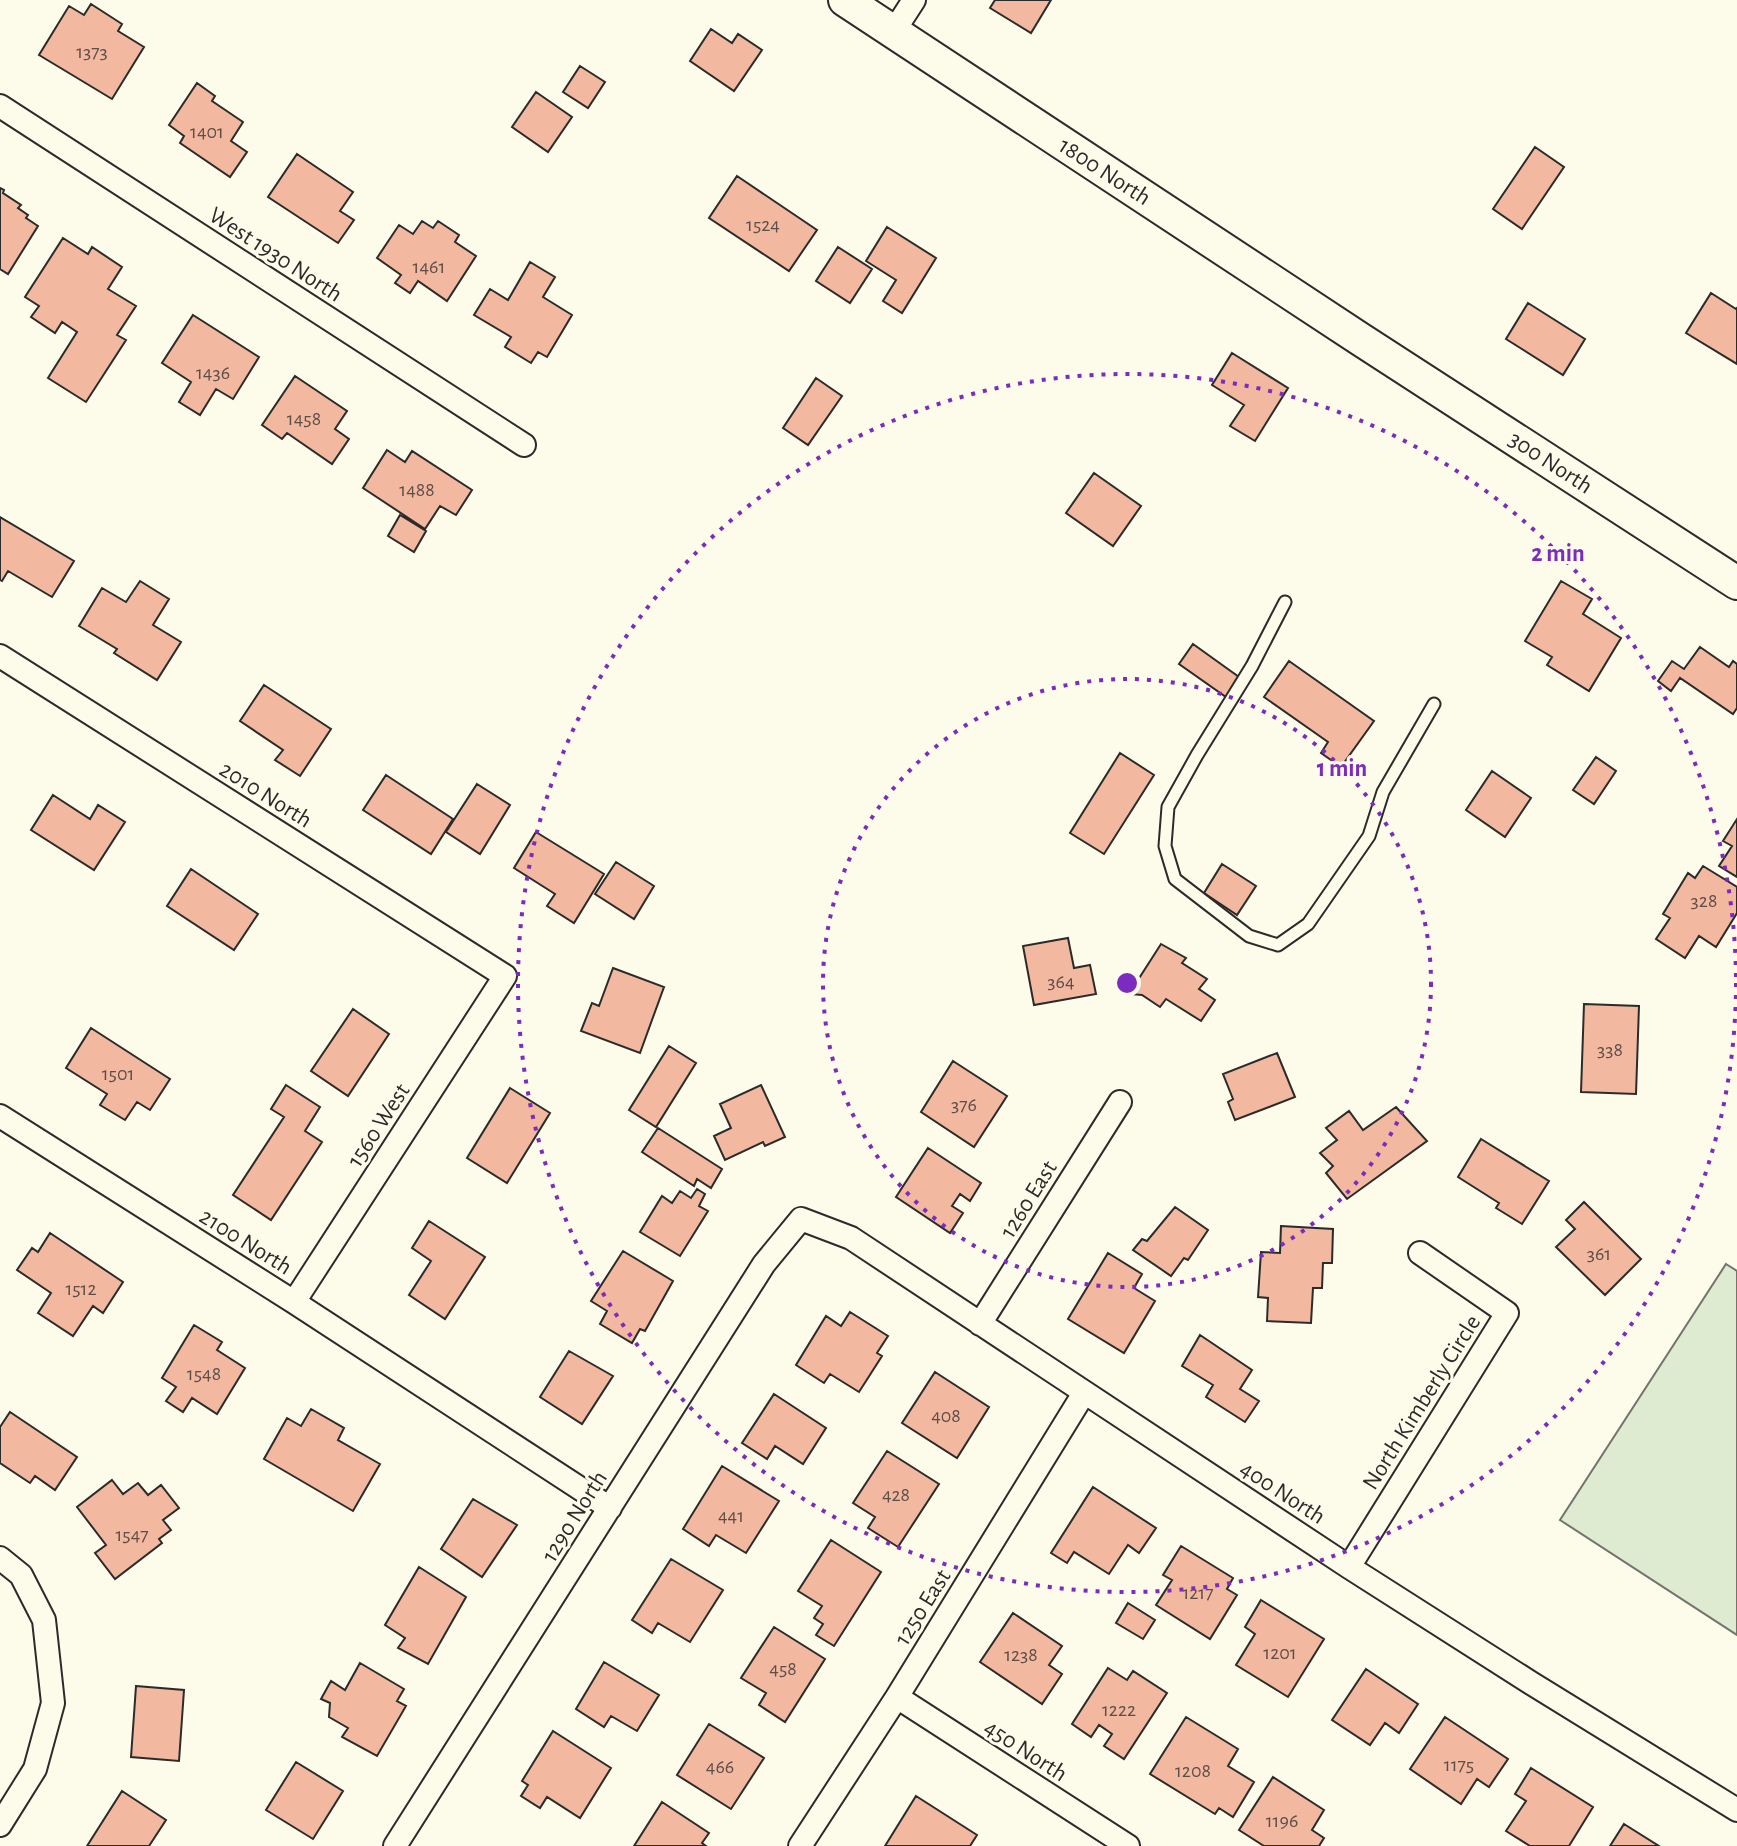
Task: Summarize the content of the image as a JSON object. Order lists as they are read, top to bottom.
{
  "streets": {
    "street": [
      "1800 North",
      "West 1930 North",
      "300 North",
      "2010 North",
      "1560 West",
      "1260 East",
      "2100 North",
      "North Kimberly Circle",
      "400 North",
      "1290 North",
      "1250 East",
      "450 North"
    ]
  },
  "crossings": [
    ["1800 North", "300 North"],
    ["2010 North", "1560 West"],
    ["1560 West", "2100 North"],
    ["1260 East", "400 North"],
    ["2100 North", "1290 North"],
    ["North Kimberly Circle", "400 North"],
    ["400 North", "1290 North"],
    ["400 North", "1250 East"],
    ["1250 East", "450 North"]
  ],
  "house_numbers": [
    "1373",
    "1401",
    "1524",
    "1461",
    "1436",
    "1458",
    "1488",
    "328",
    "364",
    "338",
    "1501",
    "376",
    "361",
    "1512",
    "1548",
    "408",
    "428",
    "441",
    "1547",
    "1217",
    "1201",
    "1238",
    "458",
    "1222",
    "1175",
    "466",
    "1208",
    "1196"
  ],
  "rings": ["2 min", "1 min"]
}
